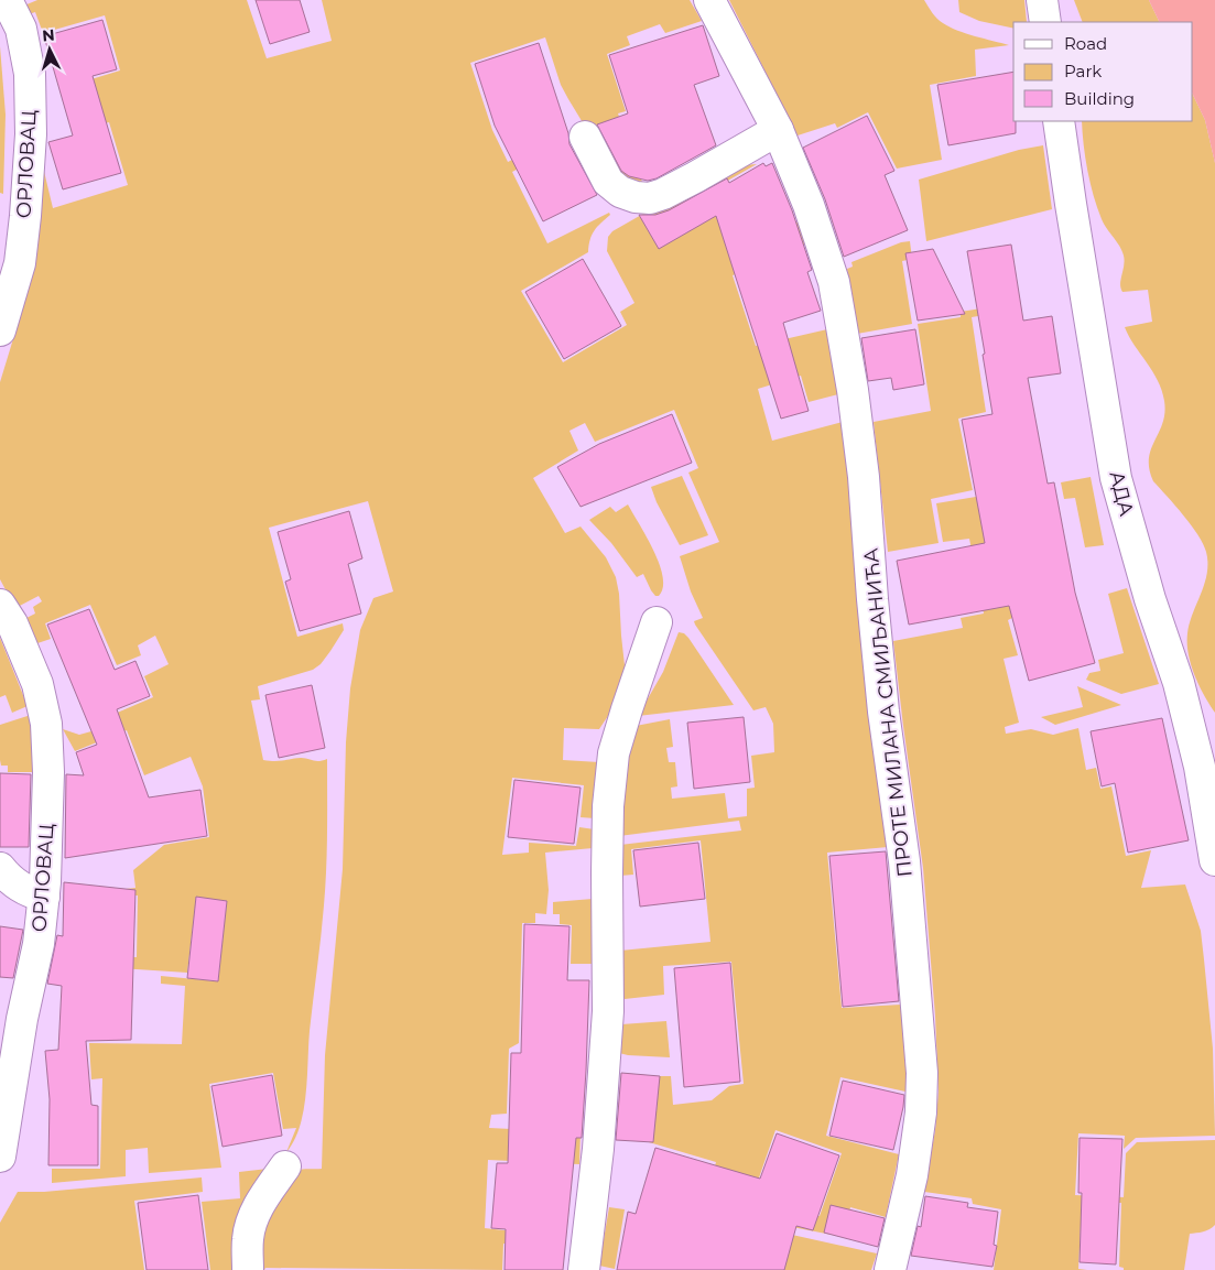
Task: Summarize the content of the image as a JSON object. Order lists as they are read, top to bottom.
{
  "streets": {
    "street": ["ОРЛОВАЦ", "АДА", "ПРОТЕ МИЛАНА СМИЉАНИЋА"]
  },
  "legend": ["Road", "Park", "Building"],
  "north": "top"
}
